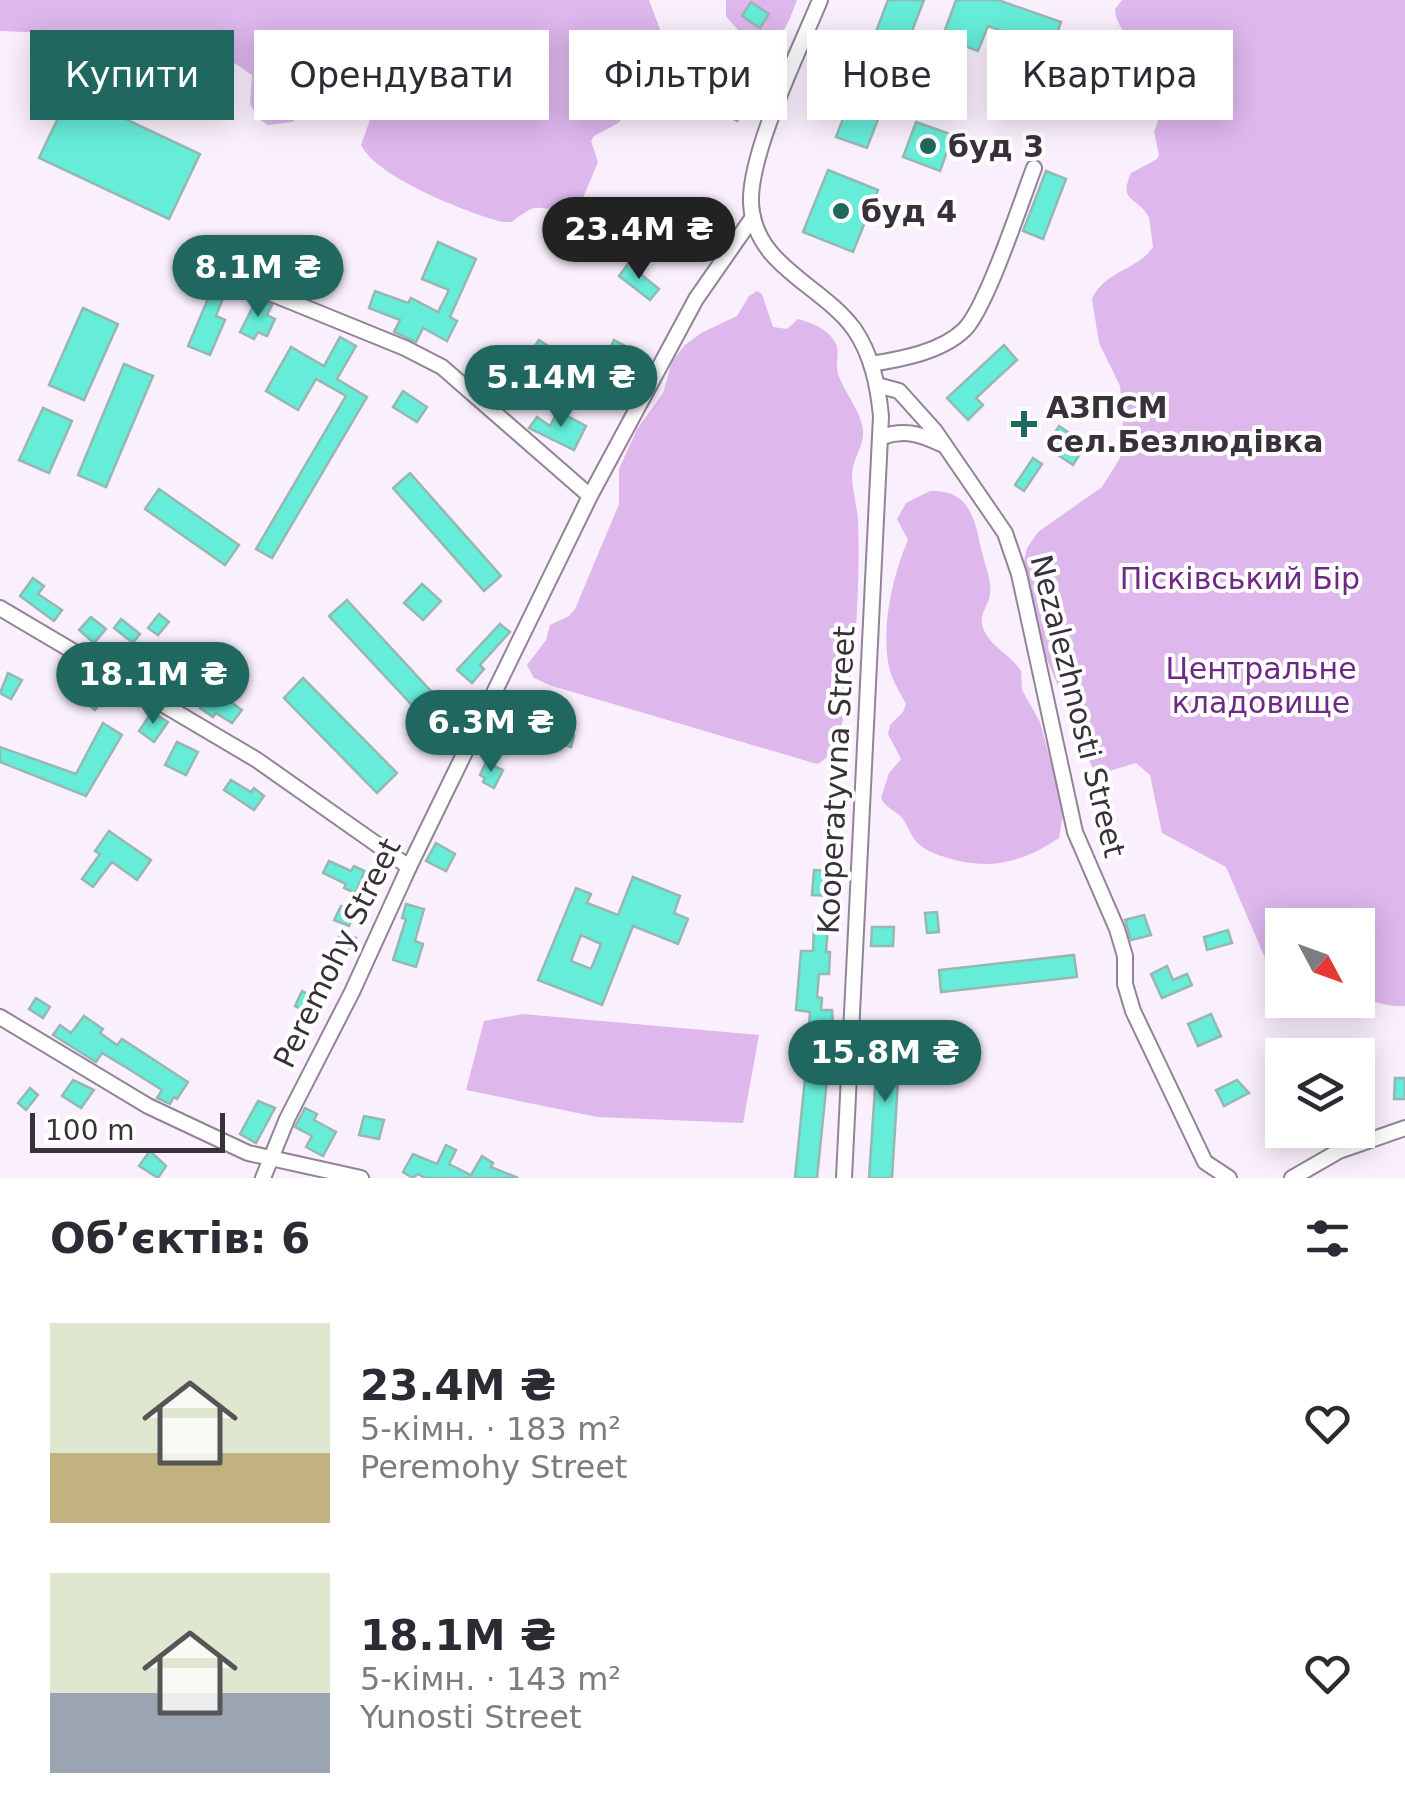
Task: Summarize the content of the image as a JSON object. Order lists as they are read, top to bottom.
{
  "streets": {
    "street": ["Nezalezhnosti Street", "Kooperatyvna Street", "Peremohy Street"]
  },
  "crossings": [
    ["Nezalezhnosti Street", "Kooperatyvna Street"],
    ["Kooperatyvna Street", "Peremohy Street"]
  ],
  "parks": ["Пісківський Бір", "Центральне кладовище"],
  "places": {
    "other": ["буд 3", "буд 4"],
    "health": ["АЗПСМ сел.Безлюдівка"]
  },
  "scale_bar": "100 m",
  "north": "bottom right",
  "page": {
    "chip": [
      "Купити",
      "Орендувати",
      "Фільтри",
      "Нове",
      "Квартира"
    ],
    "price": [
      "23.4M ₴",
      "8.1M ₴",
      "5.14M ₴",
      "18.1M ₴",
      "6.3M ₴",
      "15.8M ₴"
    ],
    "scale": "100 m",
    "heading": "Об’єктів: 6",
    "list": [
      {
        "name": "23.4M ₴",
        "note": "5-кімн. · 183 m² · Peremohy Street"
      },
      {
        "name": "18.1M ₴",
        "note": "5-кімн. · 143 m² · Yunosti Street"
      }
    ]
  }
}
